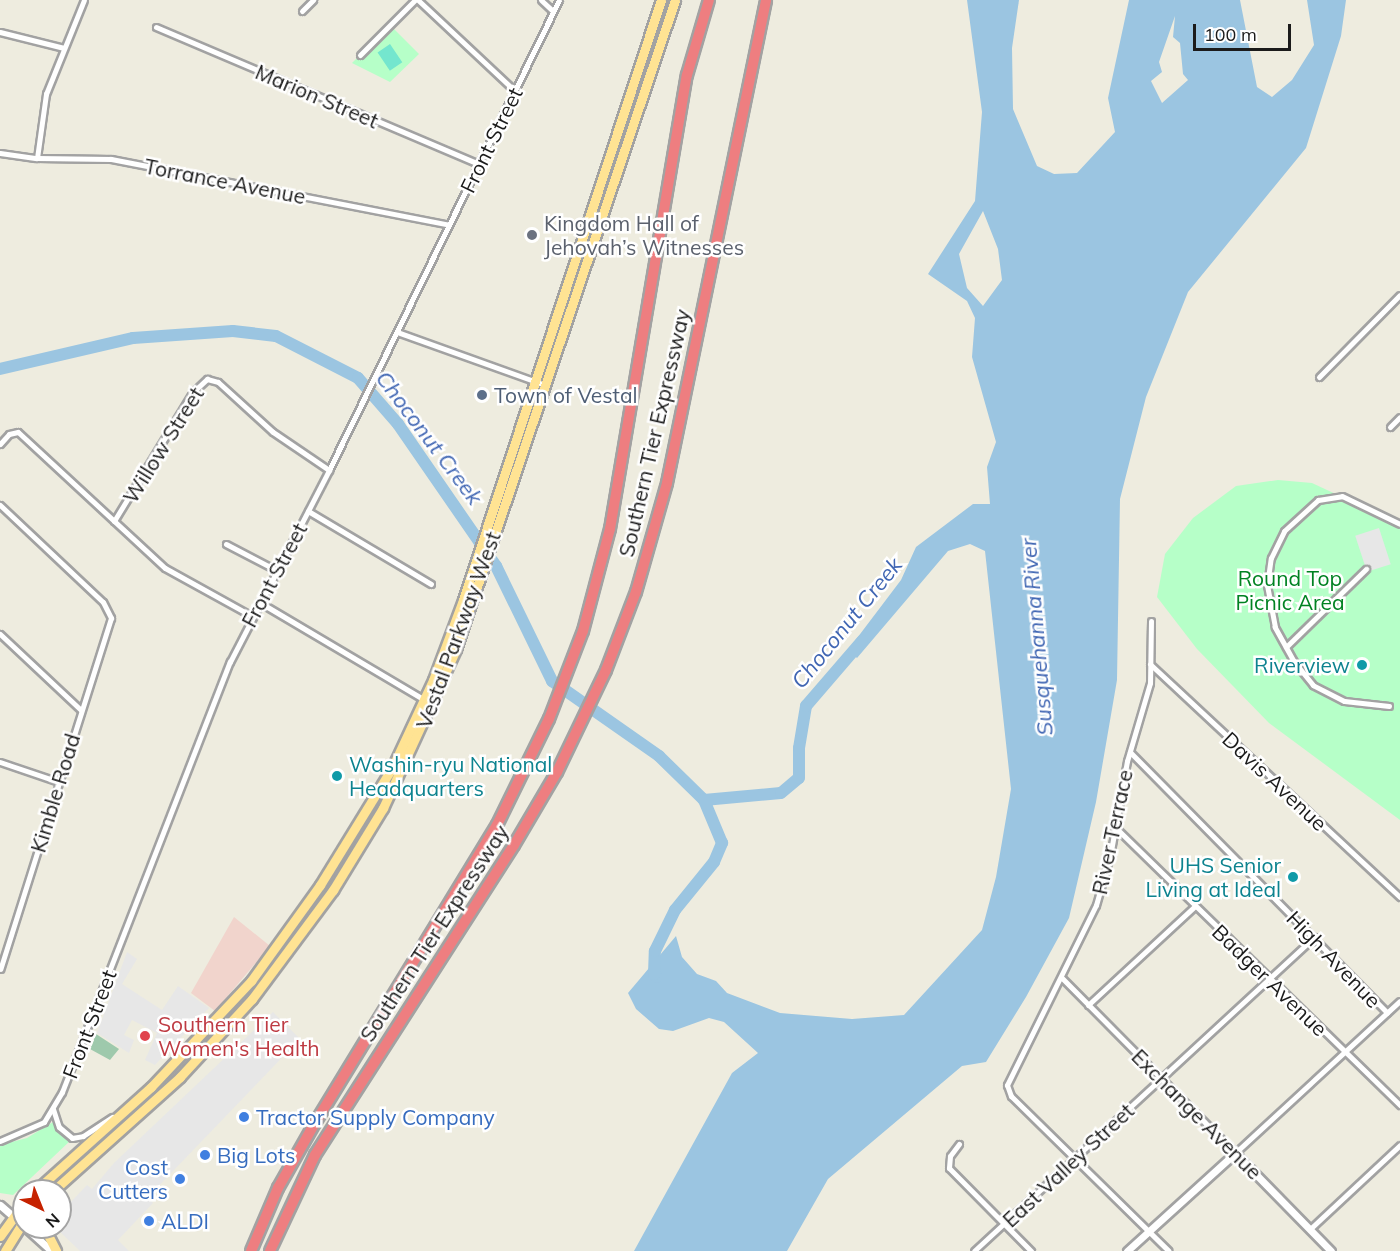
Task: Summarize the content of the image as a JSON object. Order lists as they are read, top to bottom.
{
  "streets": {
    "highway": ["Southern Tier Expressway"],
    "main road": ["Vestal Parkway West"],
    "street": [
      "Marion Street",
      "Front Street",
      "Torrance Avenue",
      "Willow Street",
      "Davis Avenue",
      "Kimble Road",
      "River Terrace",
      "High Avenue",
      "Badger Avenue",
      "Exchange Avenue",
      "East Valley Street"
    ]
  },
  "crossings": [
    ["Marion Street", "Front Street"],
    ["Front Street", "Torrance Avenue"],
    ["Front Street", "Willow Street"],
    ["Davis Avenue", "River Terrace"],
    ["River Terrace", "High Avenue"],
    ["River Terrace", "Badger Avenue"],
    ["River Terrace", "Exchange Avenue"],
    ["River Terrace", "East Valley Street"],
    ["High Avenue", "East Valley Street"],
    ["Badger Avenue", "East Valley Street"],
    ["Exchange Avenue", "East Valley Street"]
  ],
  "water": ["Choconut Creek", "Susquehanna River"],
  "parks": ["Round Top Picnic Area"],
  "places": [
    "Kingdom Hall of Jehovah’s Witnesses",
    "Town of Vestal",
    "Riverview",
    "Washin-ryu National Headquarters",
    "UHS Senior Living at Ideal",
    "Southern Tier Women's Health",
    "Tractor Supply Company",
    "Big Lots",
    "Cost Cutters",
    "ALDI"
  ],
  "scale_bar": "100 m",
  "north": "bottom right"
}
